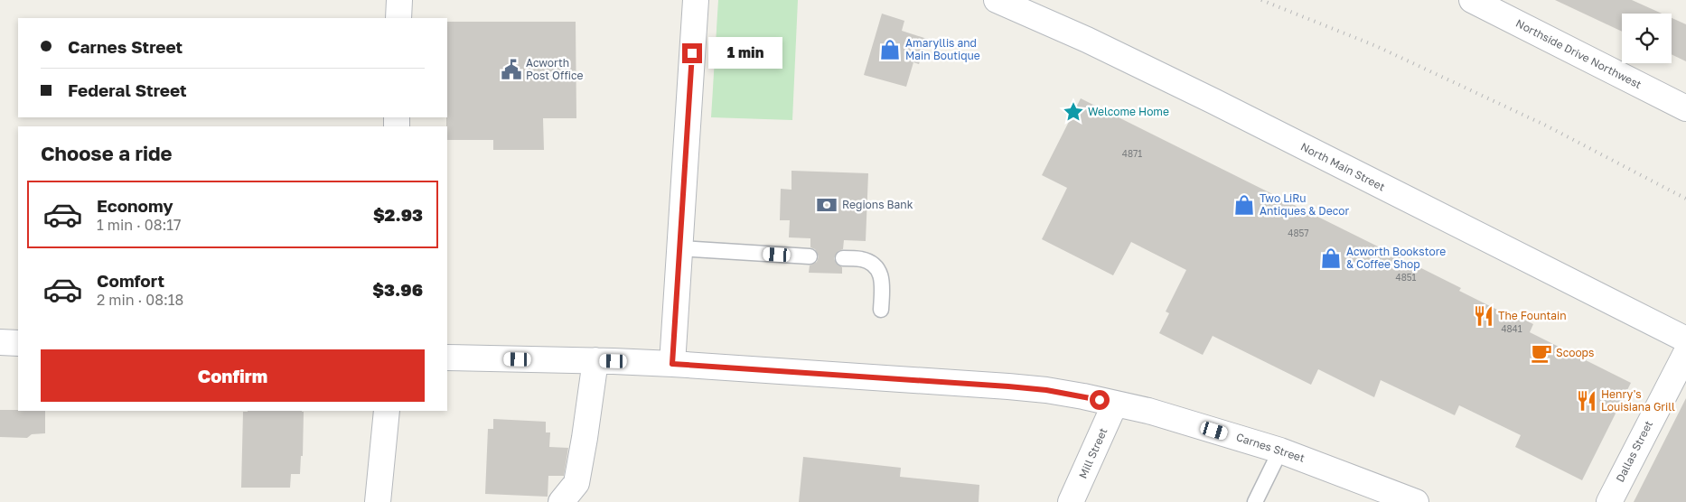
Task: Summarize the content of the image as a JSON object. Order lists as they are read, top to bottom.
{
  "streets": {
    "street": [
      "Northside Drive Northwest",
      "North Main Street",
      "Carnes Street",
      "Dallas Street",
      "Mill Street"
    ]
  },
  "crossings": [
    ["Carnes Street", "Mill Street"]
  ],
  "places": {
    "shop": ["Amaryllis and Main Boutique", "Two LiRu Antiques & Decor", "Acworth Bookstore & Coffee Shop"],
    "public building": ["Acworth Post Office"],
    "place": ["Welcome Home"],
    "bank": ["Regions Bank"],
    "restaurant": ["The Fountain", "Henry's Louisiana Grill"],
    "cafe": ["Scoops"]
  },
  "house_numbers": [
    "4871",
    "4857",
    "4851",
    "4841"
  ],
  "page": {
    "banner": ["Carnes Street", "Federal Street"],
    "bubble": "1 min",
    "heading": "Choose a ride",
    "list": [
      {
        "name": "Economy",
        "note": "1 min · 08:17",
        "value": "$2.93"
      },
      {
        "name": "Comfort",
        "note": "2 min · 08:18",
        "value": "$3.96"
      }
    ],
    "buttons": "Confirm"
  }
}
